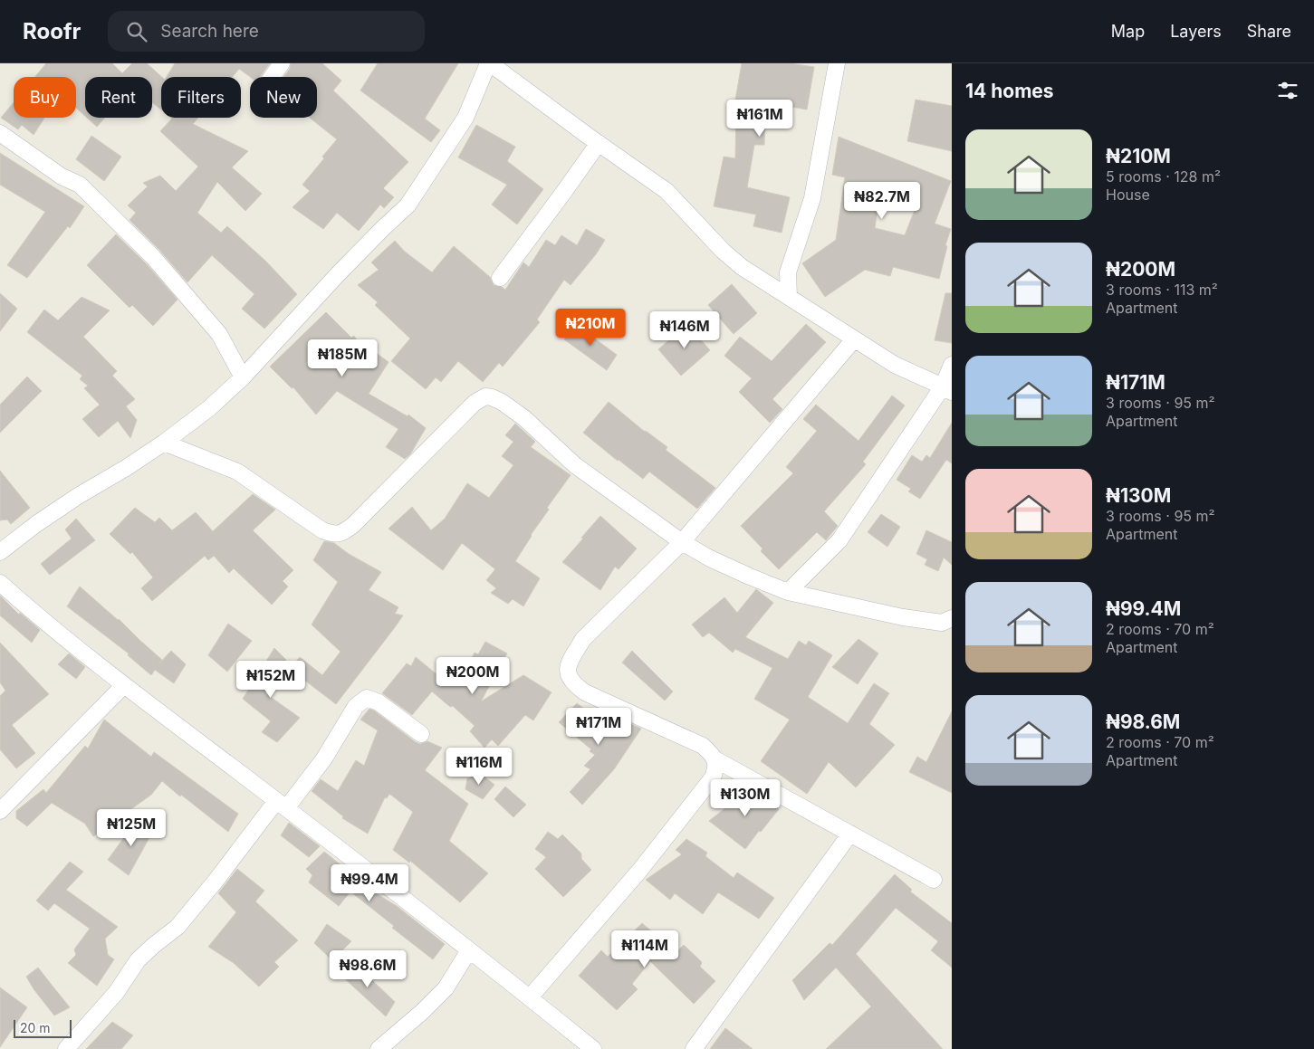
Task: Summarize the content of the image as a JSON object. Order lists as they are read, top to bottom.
{
  "scale_bar": "20 m",
  "page": {
    "header": "Roofr",
    "search": "Search here",
    "nav": ["Map", "Layers", "Share"],
    "heading": "14 homes",
    "chip": [
      "Buy",
      "Rent",
      "Filters",
      "New"
    ],
    "price": [
      "₦161M",
      "₦82.7M",
      "₦210M",
      "₦146M",
      "₦185M",
      "₦200M",
      "₦152M",
      "₦171M",
      "₦116M",
      "₦130M",
      "₦125M",
      "₦99.4M",
      "₦114M",
      "₦98.6M"
    ],
    "list": [
      {
        "name": "₦210M",
        "note": "5 rooms · 128 m² · House"
      },
      {
        "name": "₦200M",
        "note": "3 rooms · 113 m² · Apartment"
      },
      {
        "name": "₦171M",
        "note": "3 rooms · 95 m² · Apartment"
      },
      {
        "name": "₦130M",
        "note": "3 rooms · 95 m² · Apartment"
      },
      {
        "name": "₦99.4M",
        "note": "2 rooms · 70 m² · Apartment"
      },
      {
        "name": "₦98.6M",
        "note": "2 rooms · 70 m² · Apartment"
      }
    ],
    "scale": "20 m"
  }
}
